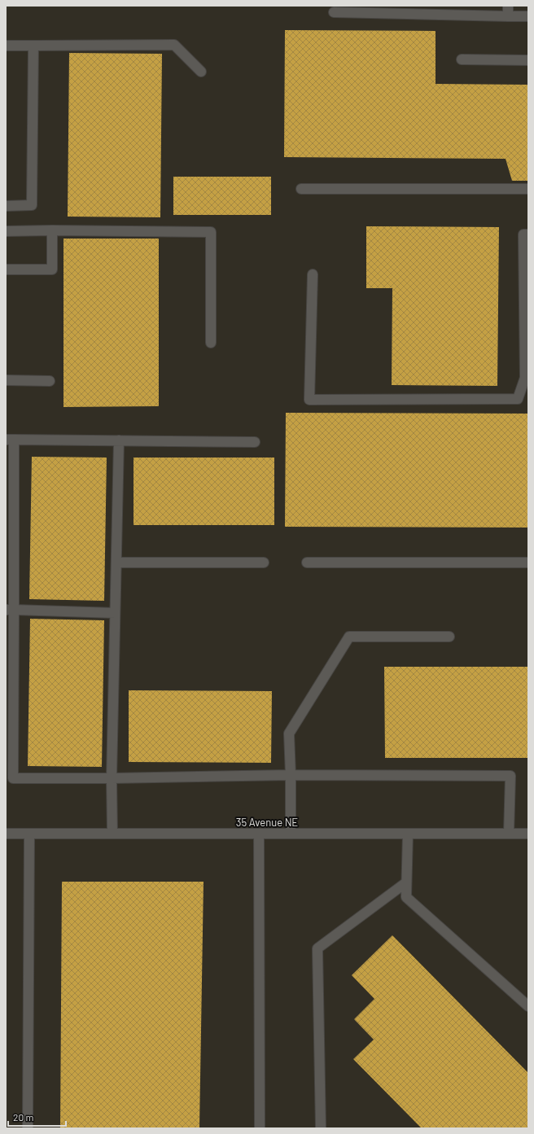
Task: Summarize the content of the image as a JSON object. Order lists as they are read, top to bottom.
{
  "streets": {
    "street": ["35 Avenue NE"]
  },
  "scale_bar": "20 m"
}
